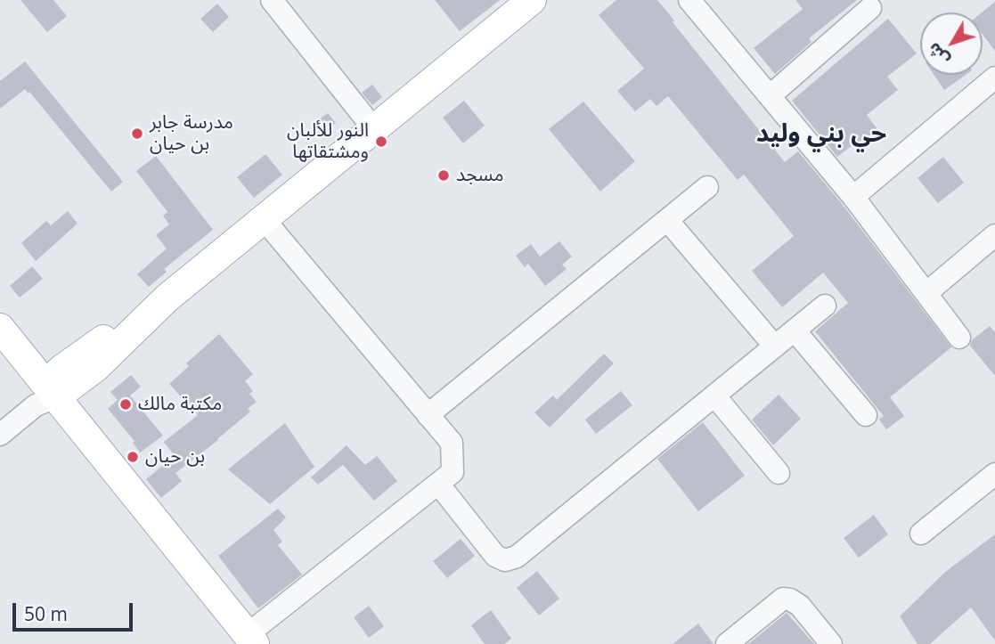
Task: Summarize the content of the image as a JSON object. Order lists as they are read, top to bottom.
{
  "districts": ["حي بني وليد"],
  "places": [
    "مدرسة جابر بن حيان",
    "النور للألبان ومشتقاتها",
    "مسجد",
    "مكتبة مالك",
    "بن حيان"
  ],
  "scale_bar": "50 m",
  "north": "bottom left"
}
